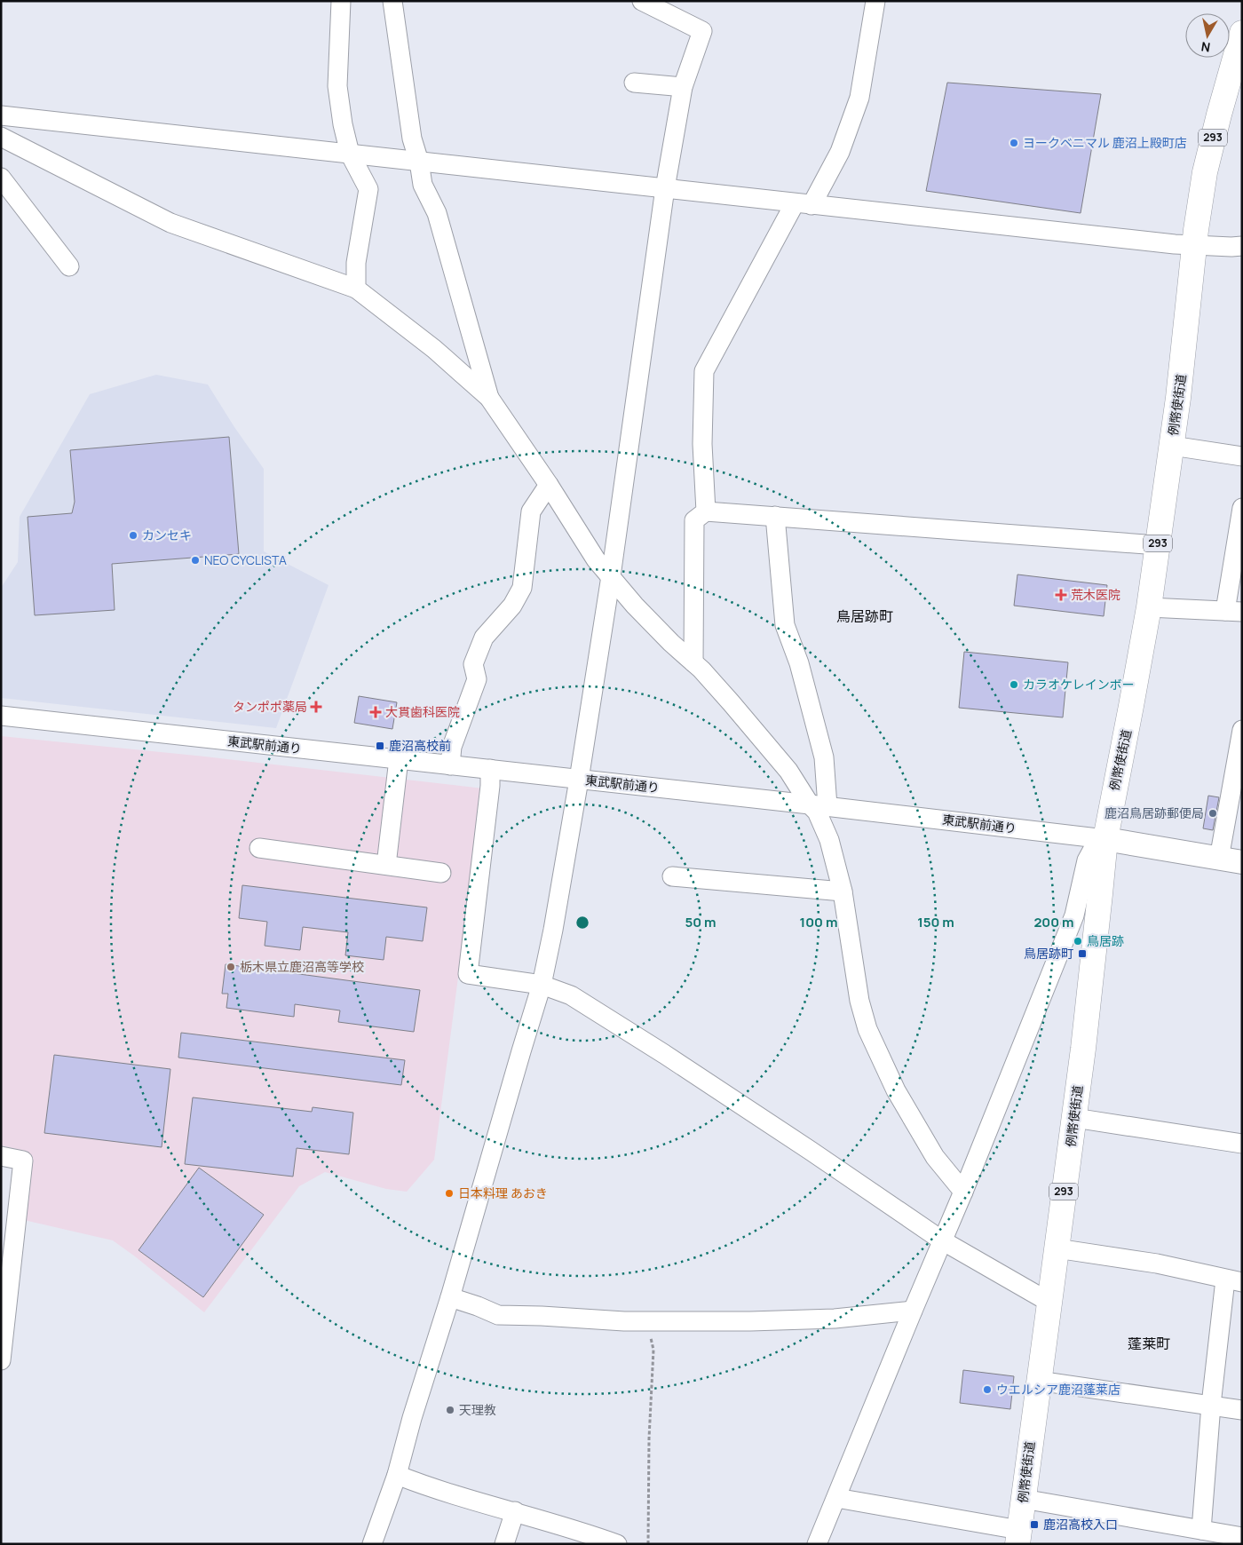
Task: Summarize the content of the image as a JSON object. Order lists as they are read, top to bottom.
{
  "streets": {
    "highway": ["293", "例幣使街道"],
    "main road": ["東武駅前通り"]
  },
  "crossings": [
    ["例幣使街道", "東武駅前通り"]
  ],
  "districts": ["鳥居跡町", "蓬莱町"],
  "places": {
    "other": [
      "ヨークベニマル 鹿沼上殿町店",
      "カンセキ",
      "NEO CYCLISTA",
      "カラオケレインボー",
      "鹿沼鳥居跡郵便局",
      "鳥居跡",
      "栃木県立鹿沼高等学校",
      "日本料理 あおき",
      "ウエルシア鹿沼蓬莱店",
      "天理教"
    ],
    "health": ["荒木医院", "タンポポ薬局", "大貫歯科医院"],
    "transit": ["鹿沼高校前", "鳥居跡町", "鹿沼高校入口"]
  },
  "north": "bottom",
  "rings": [
    "50 m",
    "100 m",
    "150 m",
    "200 m"
  ]
}
